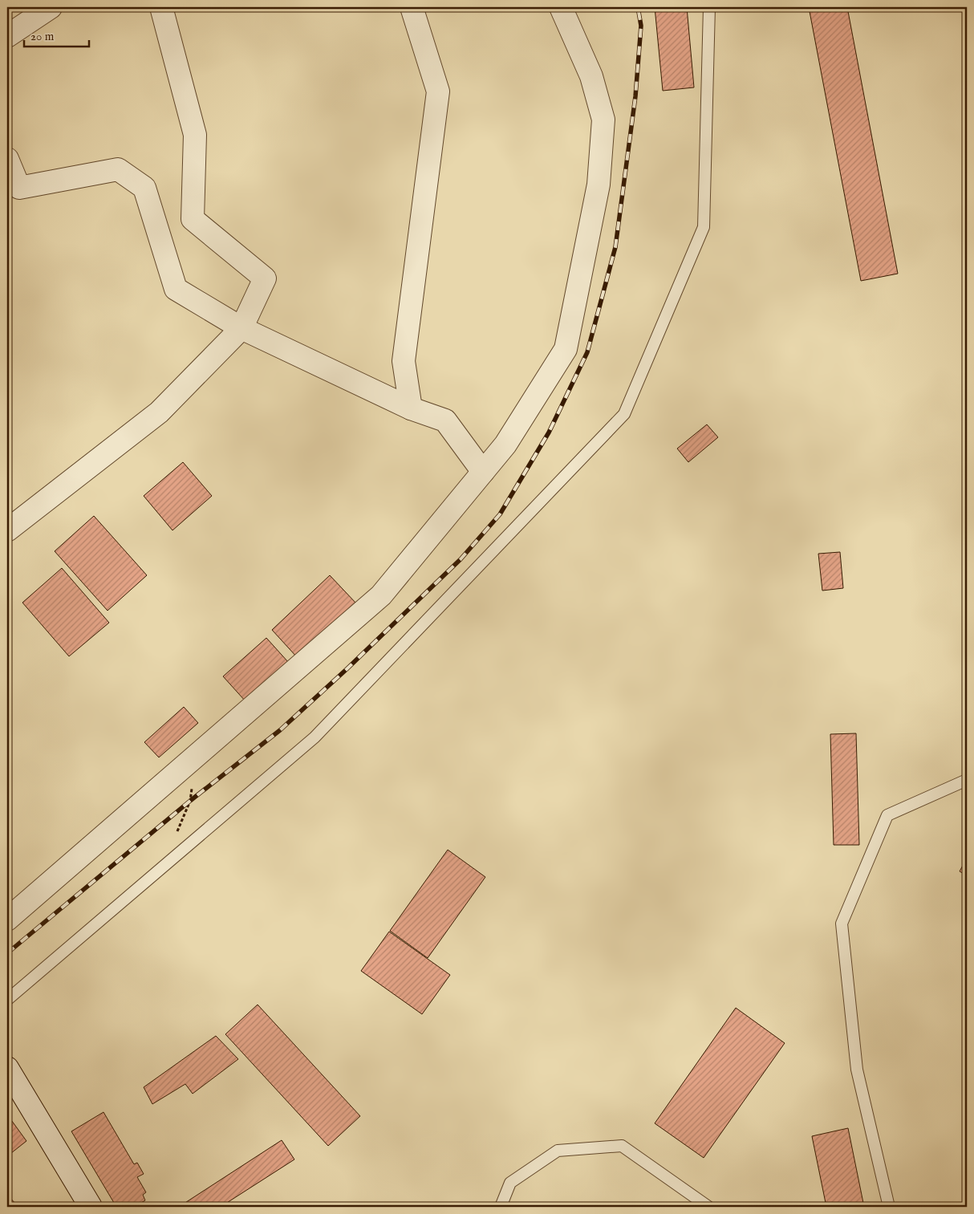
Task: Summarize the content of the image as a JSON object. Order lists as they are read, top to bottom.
{
  "scale_bar": "20 m"
}
